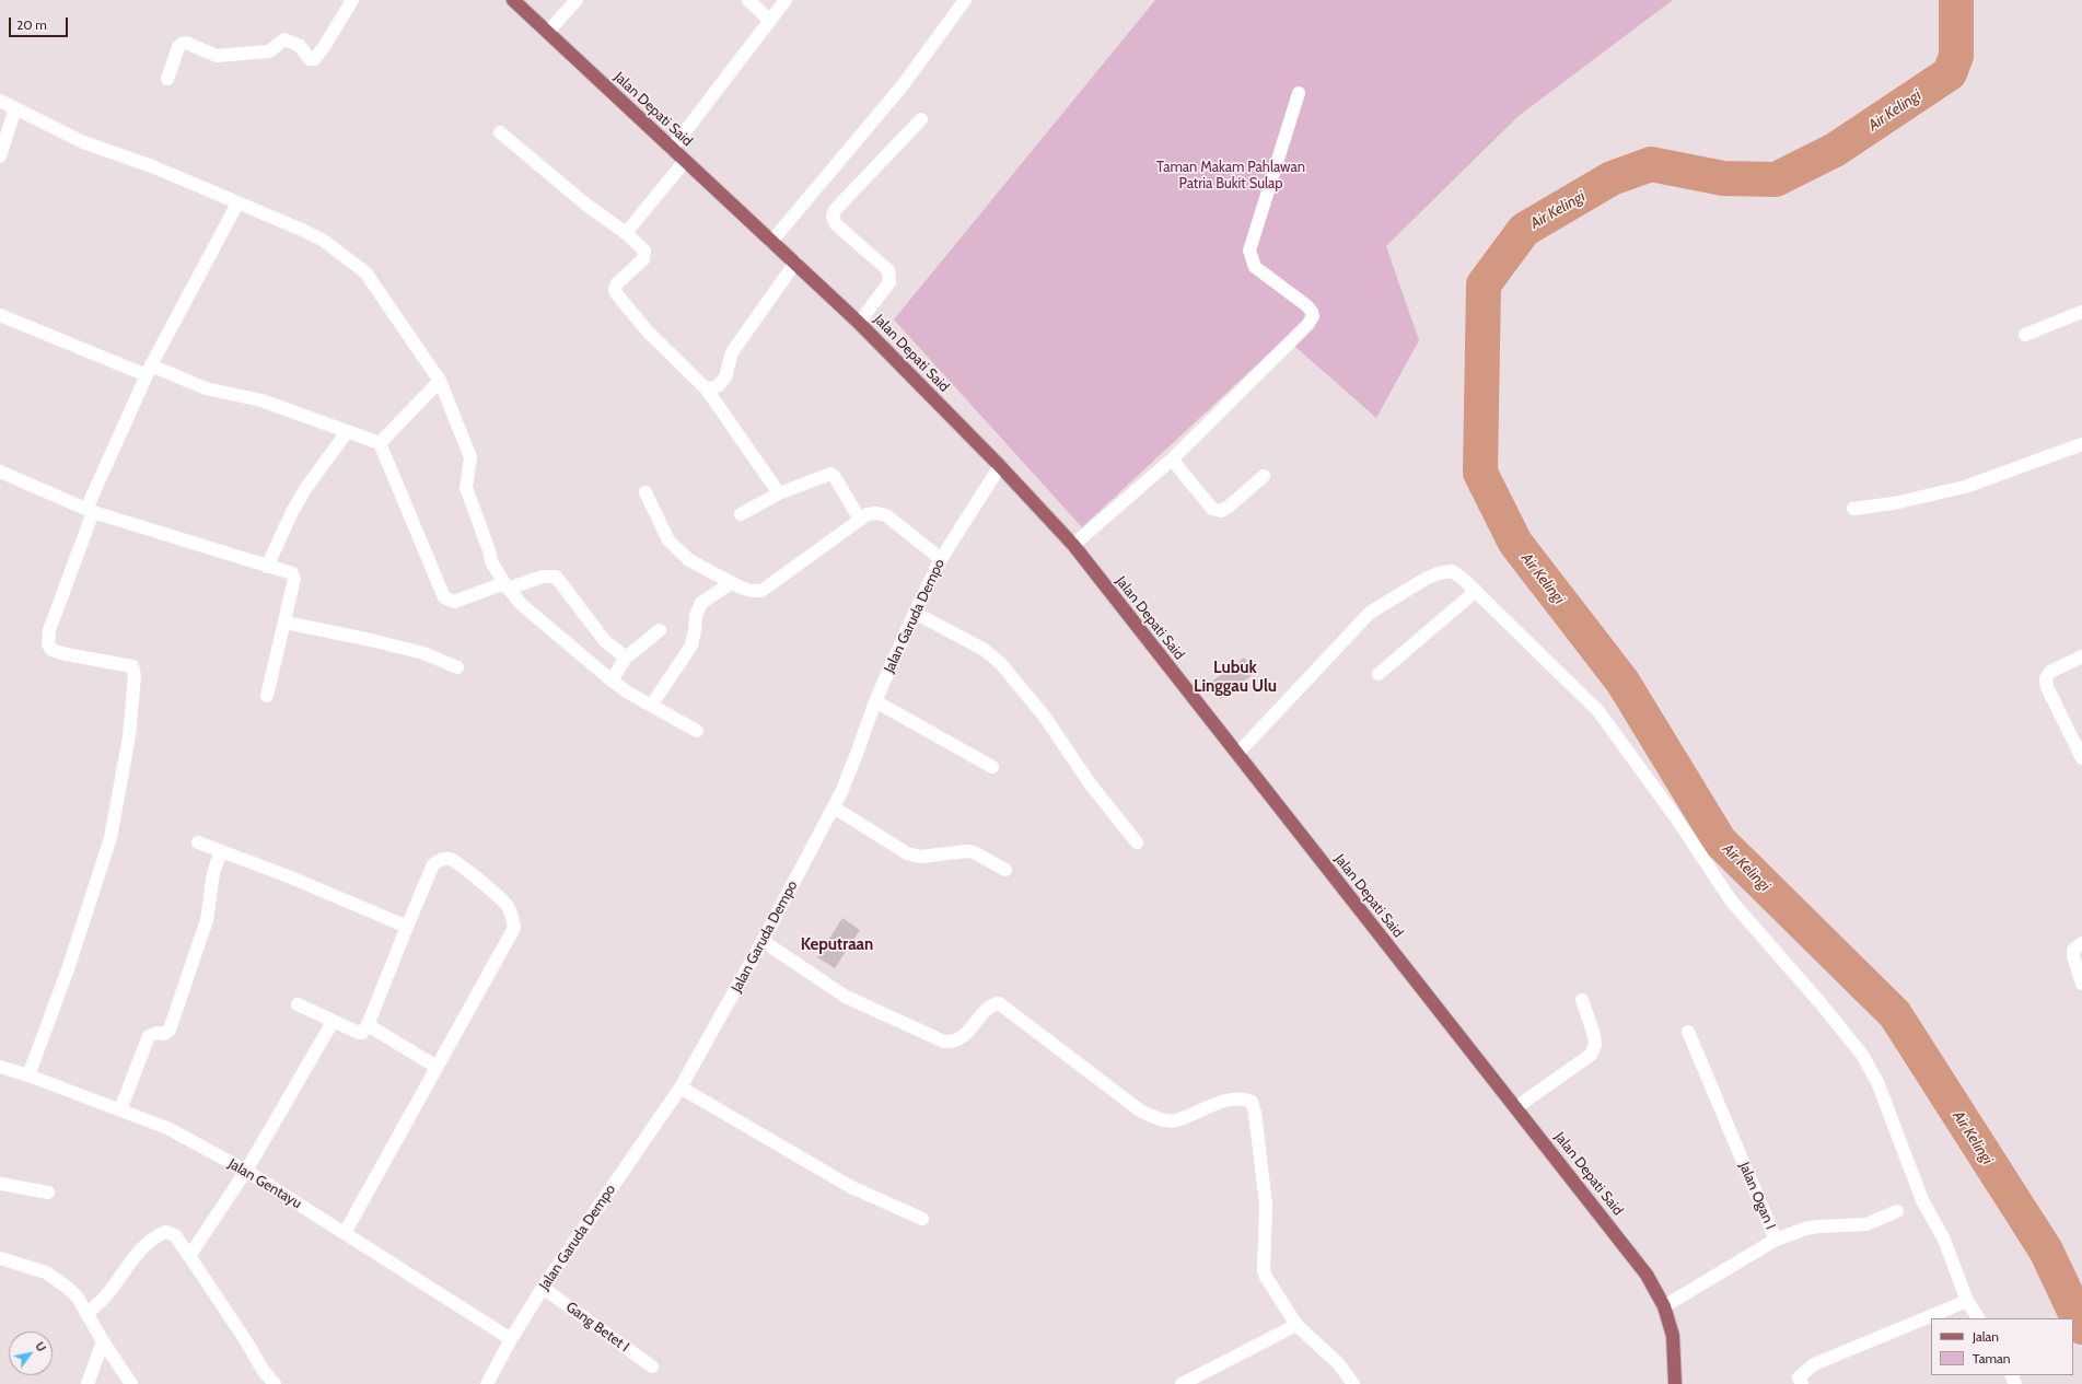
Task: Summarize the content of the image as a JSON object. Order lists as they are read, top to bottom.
{
  "streets": {
    "main road": ["Jalan Depati Said"],
    "street": [
      "Jalan Garuda Dempo",
      "Jalan Gentayu",
      "Jalan Ogan I",
      "Gang Betet I"
    ]
  },
  "crossings": [
    ["Jalan Depati Said", "Jalan Garuda Dempo"],
    ["Jalan Depati Said", "Jalan Ogan I"],
    ["Jalan Garuda Dempo", "Jalan Gentayu"],
    ["Jalan Garuda Dempo", "Gang Betet I"]
  ],
  "districts": ["Lubuk Linggau Ulu", "Keputraan"],
  "water": ["Air Kelingi"],
  "parks": ["Taman Makam Pahlawan Patria Bukit Sulap"],
  "legend": ["Jalan", "Taman"],
  "scale_bar": "20 m",
  "north": "top right"
}
